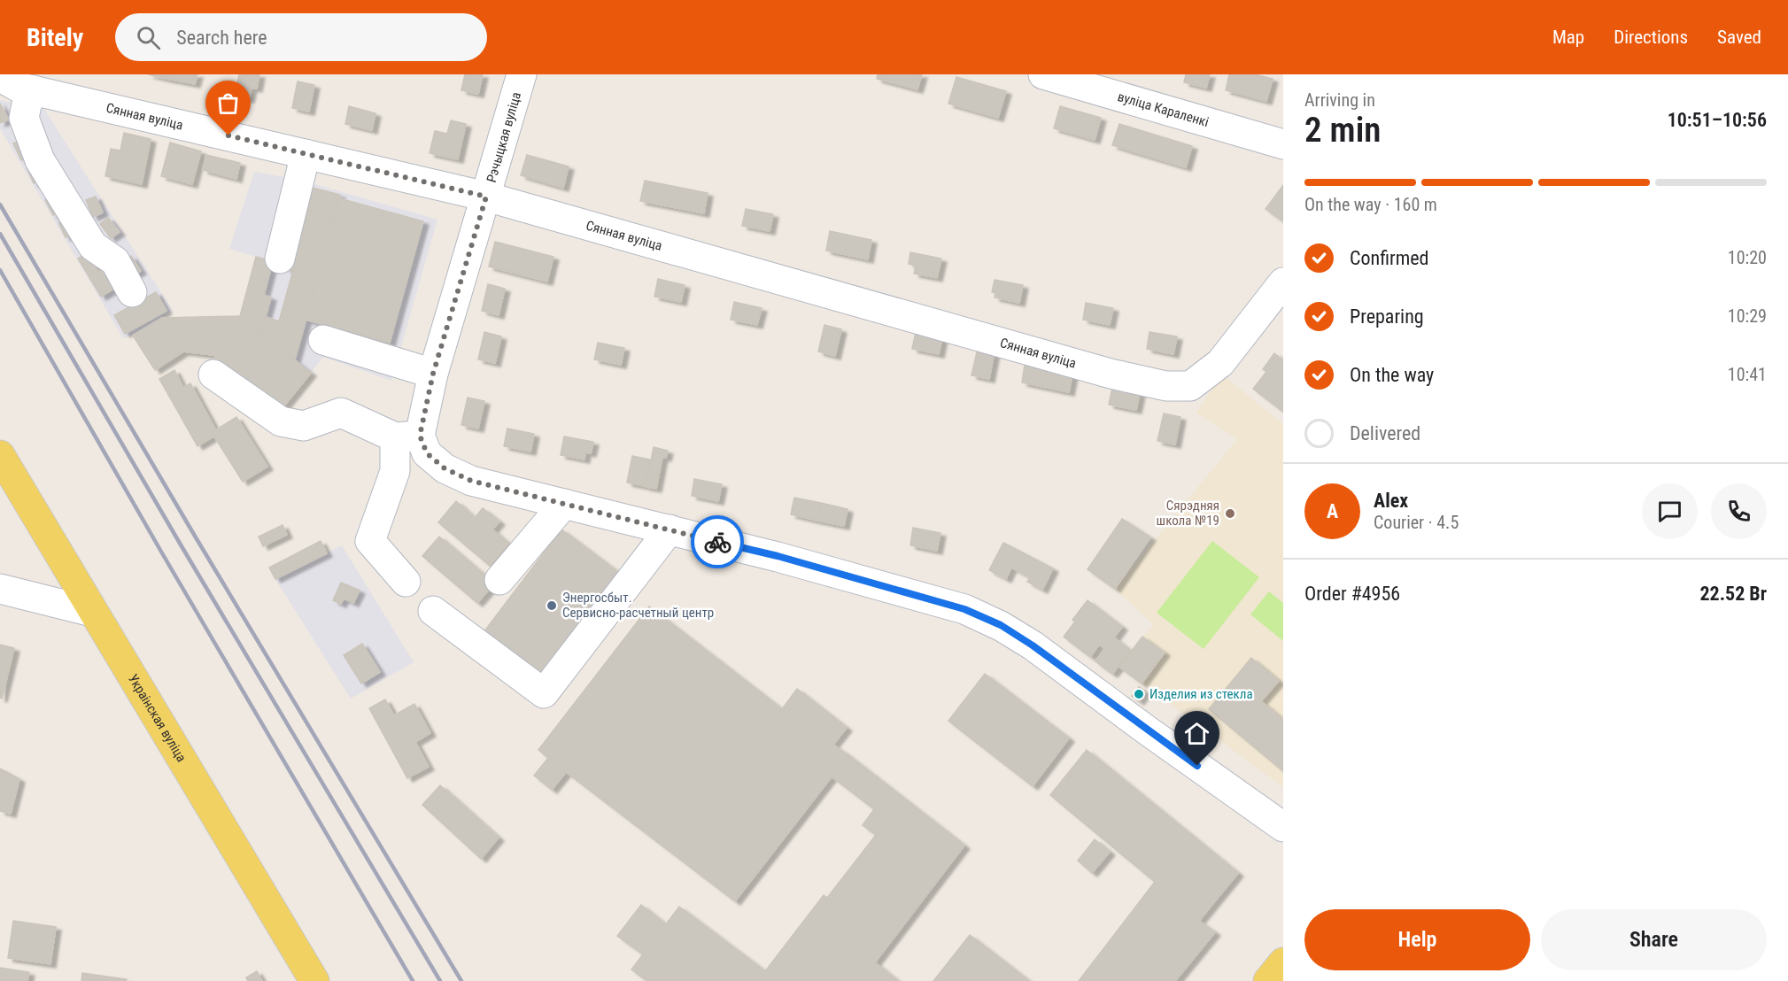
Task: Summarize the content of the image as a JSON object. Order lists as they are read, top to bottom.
{
  "streets": {
    "main road": ["Украінская вуліца"],
    "street": ["вуліца Караленкі", "Сянная вуліца", "Рэчыцкая вуліца"]
  },
  "crossings": [
    ["Сянная вуліца", "Рэчыцкая вуліца"]
  ],
  "places": ["Сярэдняя школа №19", "Энергосбыт. Сервисно-расчетный центр", "Изделия из стекла"],
  "page": {
    "header": "Bitely",
    "search": "Search here",
    "nav": ["Map", "Directions", "Saved"],
    "heading": ["2 min", "Arriving in", "10:51–10:56"],
    "panel": [
      "Alex",
      "Courier · 4.5",
      "Order #4956",
      "22.52 Br"
    ],
    "bar": "On the way · 160 m",
    "list": [
      ["Confirmed", "10:20"],
      ["Preparing", "10:29"],
      ["On the way", "10:41"],
      "Delivered"
    ],
    "round": "A",
    "buttons": ["Help", "Share"]
  }
}
